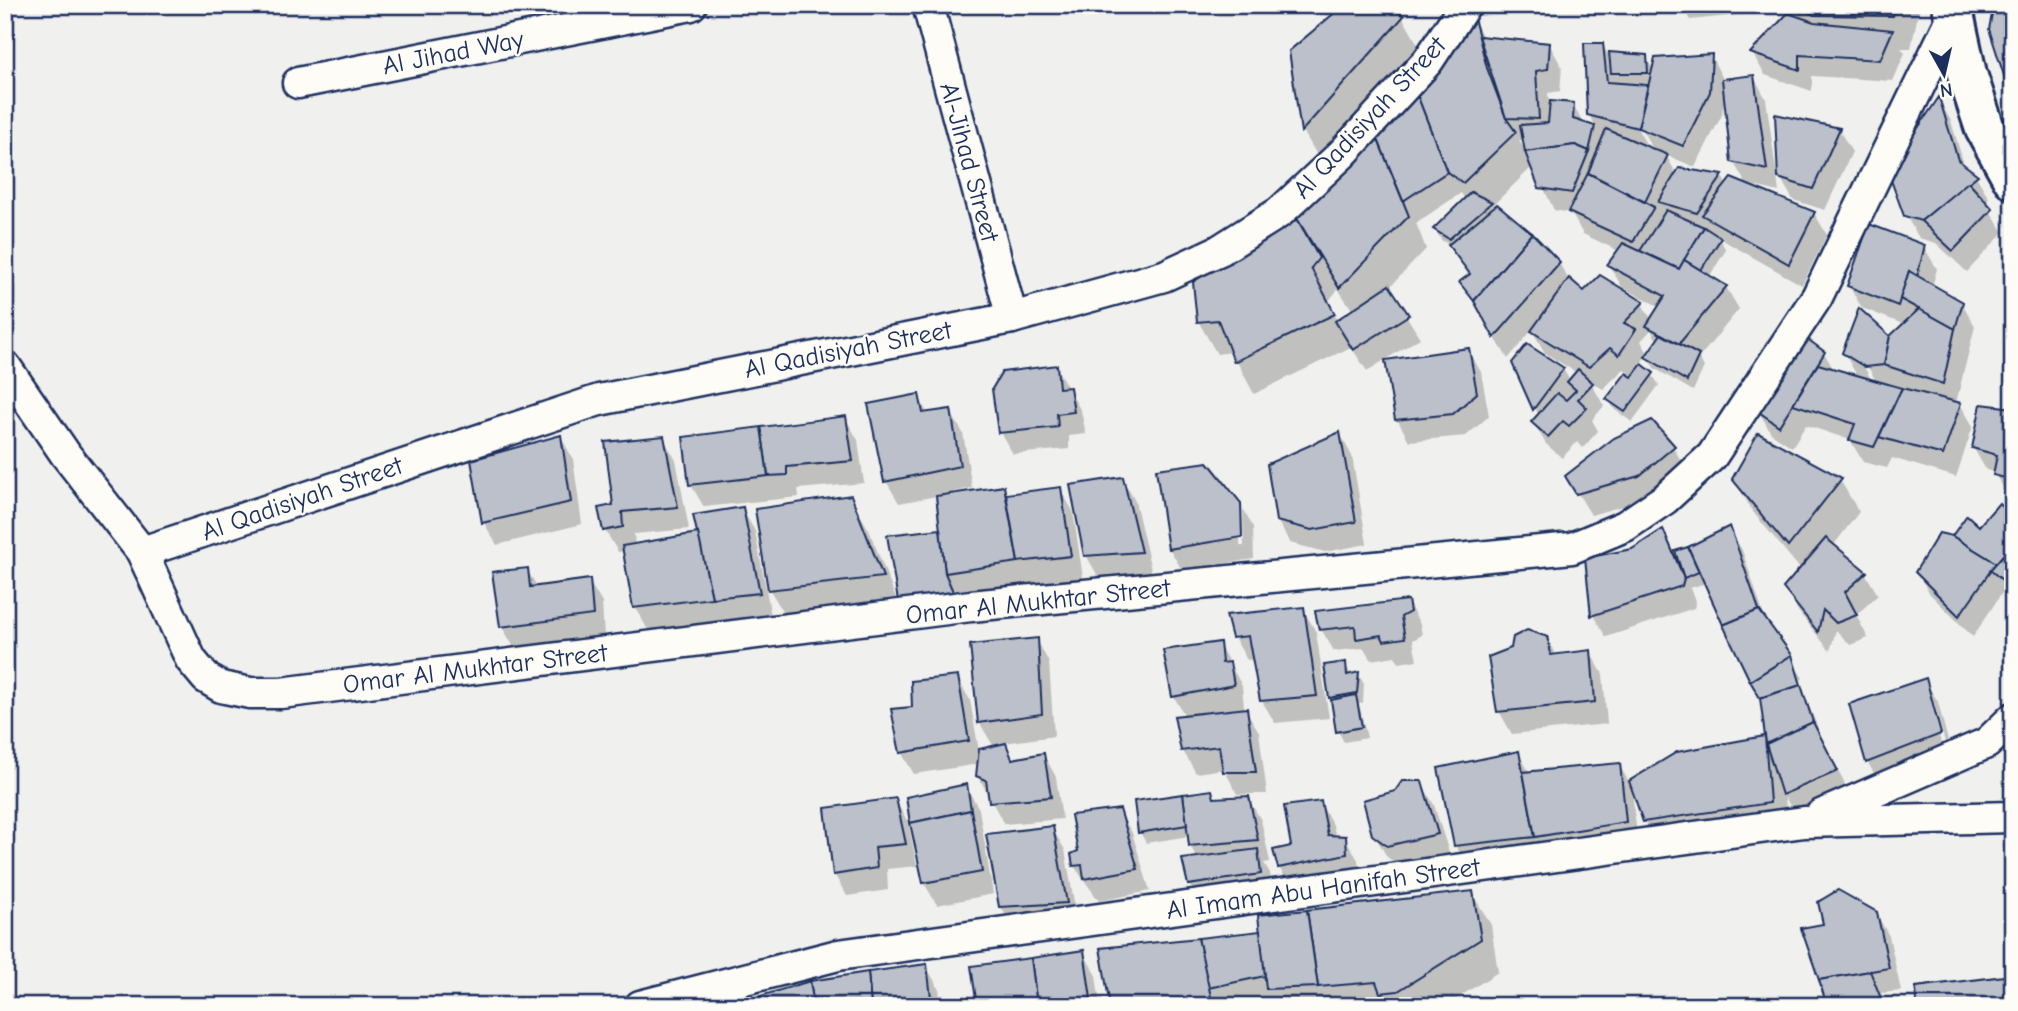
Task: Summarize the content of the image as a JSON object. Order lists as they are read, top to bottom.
{
  "streets": {
    "street": [
      "Al Jihad Way",
      "Al Qadisiyah Street",
      "Al-Jihad Street",
      "Omar Al Mukhtar Street",
      "Al Imam Abu Hanifah Street"
    ]
  },
  "crossings": [
    ["Al Qadisiyah Street", "Al-Jihad Street"],
    ["Al Qadisiyah Street", "Omar Al Mukhtar Street"]
  ],
  "north": "bottom"
}
